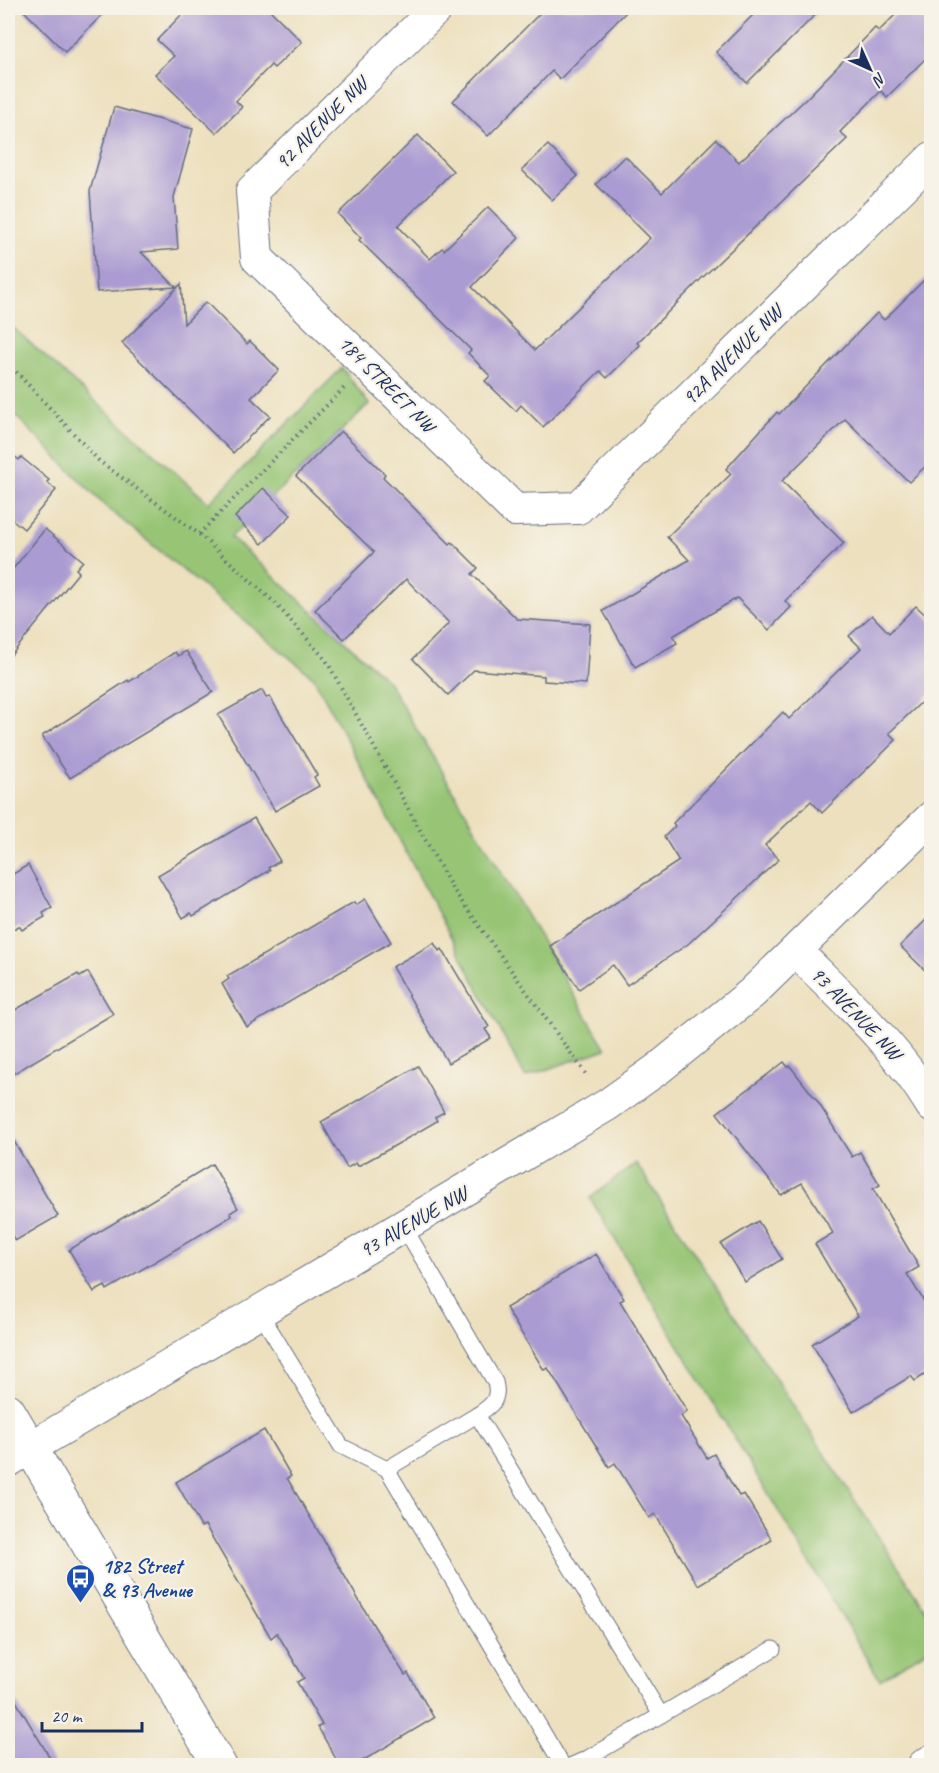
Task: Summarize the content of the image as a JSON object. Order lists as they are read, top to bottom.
{
  "streets": {
    "street": [
      "92 AVENUE NW",
      "92A AVENUE NW",
      "184 STREET NW",
      "93 AVENUE NW"
    ]
  },
  "crossings": [
    ["92 AVENUE NW", "184 STREET NW"],
    ["92A AVENUE NW", "184 STREET NW"]
  ],
  "places": {
    "bus stop": ["182 Street & 93 Avenue"]
  },
  "scale_bar": "20 m",
  "north": "bottom right"
}
